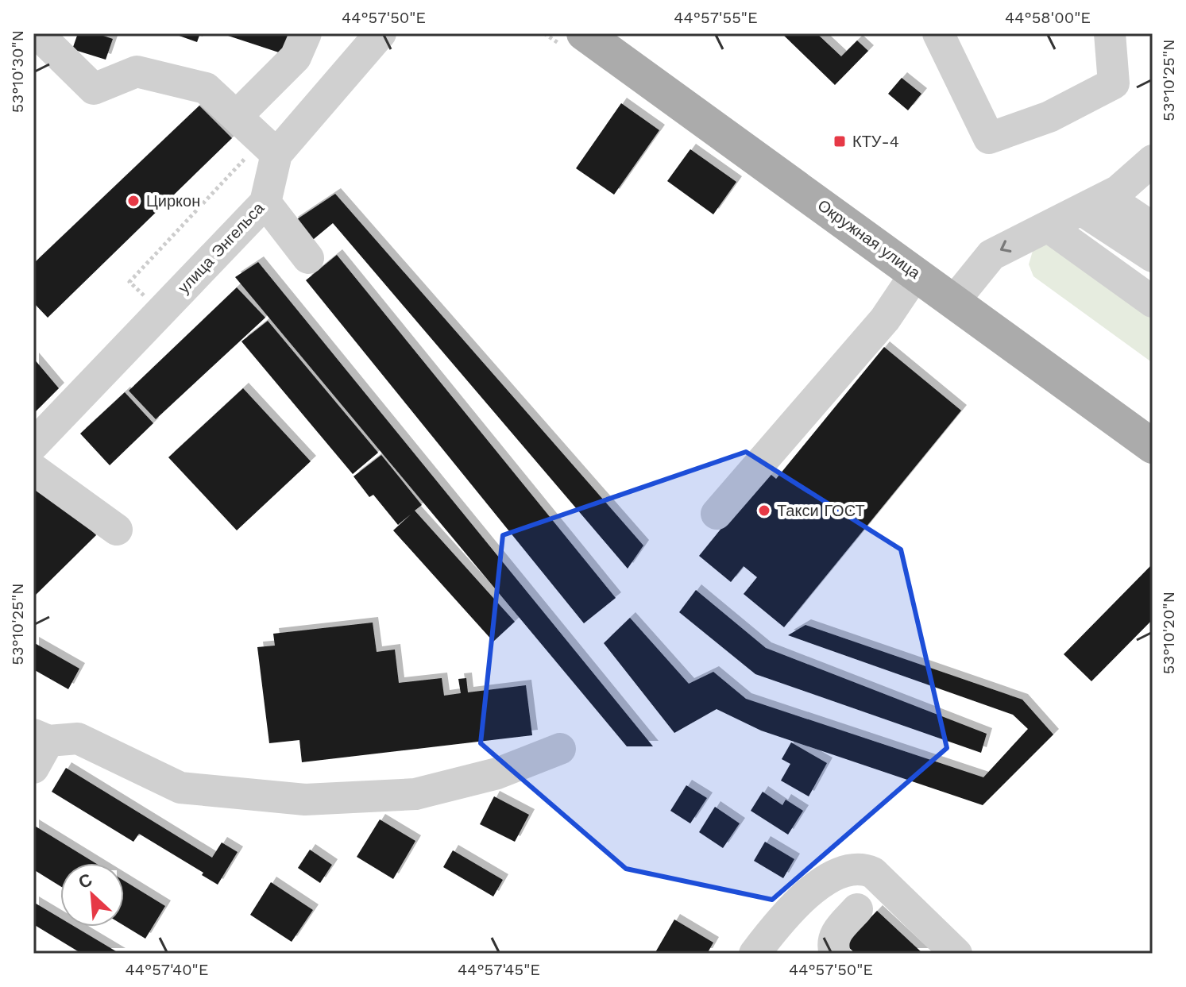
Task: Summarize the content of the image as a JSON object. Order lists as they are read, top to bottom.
{
  "streets": {
    "main road": ["Окружная улица"],
    "street": ["улица Энгельса"]
  },
  "places": {
    "transit": ["КТУ-4"],
    "other": ["Циркон", "Такси ГОСТ"]
  },
  "north": "top left",
  "coordinates": [
    "44°57'50\"E",
    "44°57'55\"E",
    "44°58'00\"E",
    "53°10'30\"N",
    "53°10'25\"N",
    "53°10'20\"N",
    "44°57'40\"E",
    "44°57'45\"E"
  ]
}
